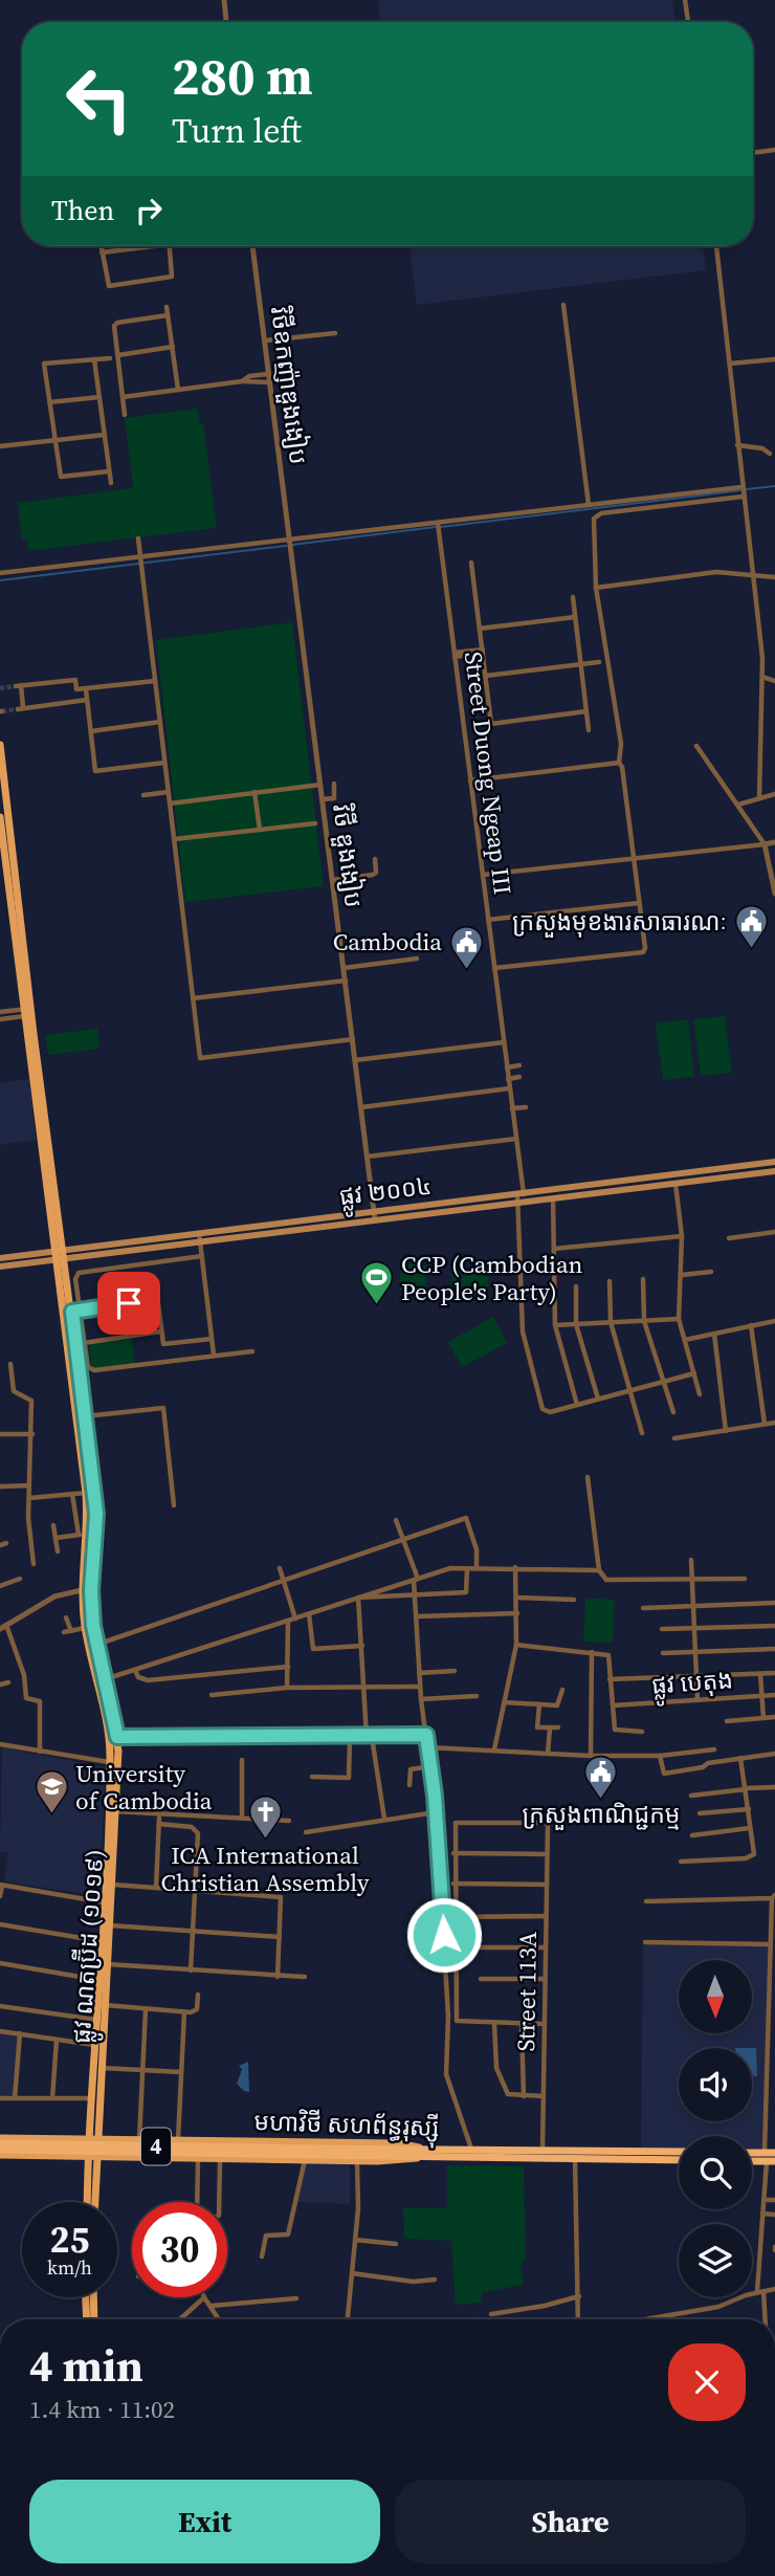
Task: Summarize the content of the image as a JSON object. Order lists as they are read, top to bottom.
{
  "streets": {
    "highway": ["មហាវិថី សហព័ន្ធរុស្ស៊ី", "4"],
    "main road": ["ផ្លូវ ២០០៤", "ផ្លូវ ណតប្រ៊ីដ (១០១៩)"],
    "street": [
      "វិថីឧកញ៉ាឌួងងៀប",
      "Street Duong Ngeap III",
      "វិថី ឌួងងៀប",
      "ផ្លូវ បេតុង",
      "Street 113A"
    ]
  },
  "crossings": [
    ["វិថីឧកញ៉ាឌួងងៀប", "វិថី ឌួងងៀប"],
    ["Street Duong Ngeap III", "ផ្លូវ ២០០៤"],
    ["វិថី ឌួងងៀប", "ផ្លូវ ២០០៤"],
    ["ផ្លូវ ២០០៤", "ផ្លូវ ណតប្រ៊ីដ (១០១៩)"],
    ["ផ្លូវ ណតប្រ៊ីដ (១០១៩)", "មហាវិថី សហព័ន្ធរុស្ស៊ី"],
    ["Street 113A", "មហាវិថី សហព័ន្ធរុស្ស៊ី"],
    ["មហាវិថី សហព័ន្ធរុស្ស៊ី", "4"]
  ],
  "places": {
    "public building": ["ក្រសួងមុខងារសាធារណៈ", "Cambodia", "ក្រសួងពាណិជ្ជកម្ម"],
    "sports": ["CCP (Cambodian People's Party)"],
    "school or university": ["University of Cambodia"],
    "church": ["ICA International Christian Assembly"]
  },
  "north": "bottom",
  "page": {
    "turn": ["280 m", "Turn left"],
    "then": "Then",
    "speed": "25 km/h",
    "limit": "30",
    "heading": ["4 min", "1.4 km · 11:02"],
    "buttons": ["Exit", "Share"]
  }
}
